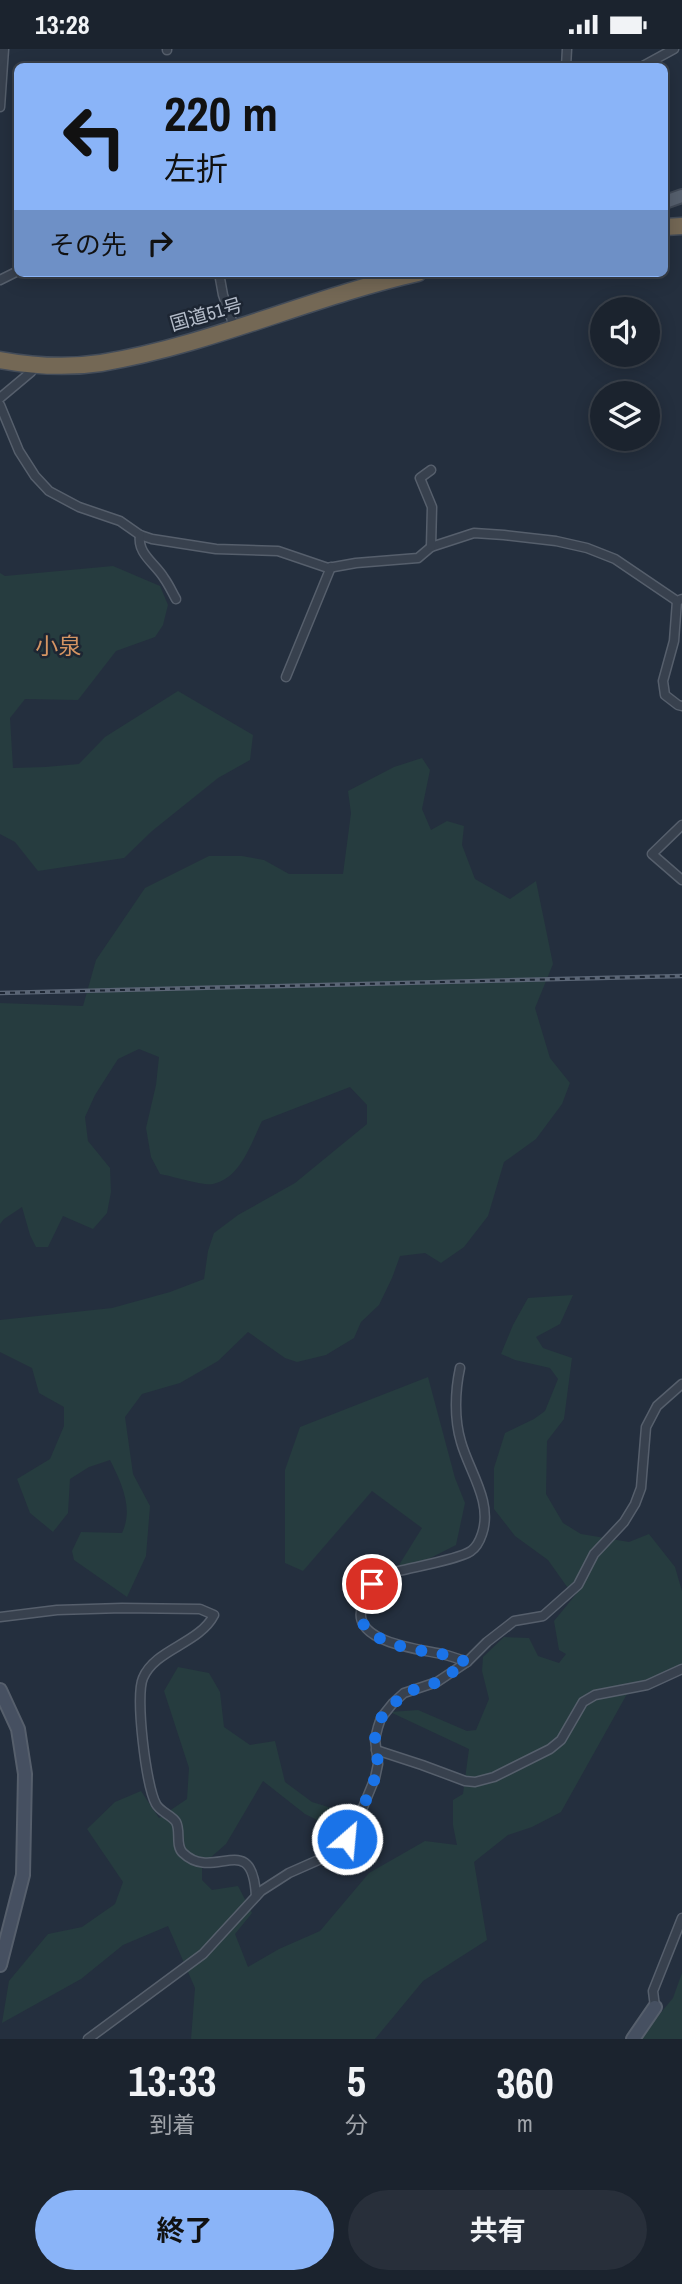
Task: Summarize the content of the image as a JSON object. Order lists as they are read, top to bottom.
{
  "streets": {
    "highway": ["国道51号"]
  },
  "districts": ["小泉"],
  "page": {
    "status": "13:28",
    "turn": ["220 m", "左折"],
    "then": "その先",
    "eta": [
      "13:33",
      "到着",
      "5",
      "分",
      "360",
      "m"
    ],
    "buttons": ["終了", "共有"]
  }
}
